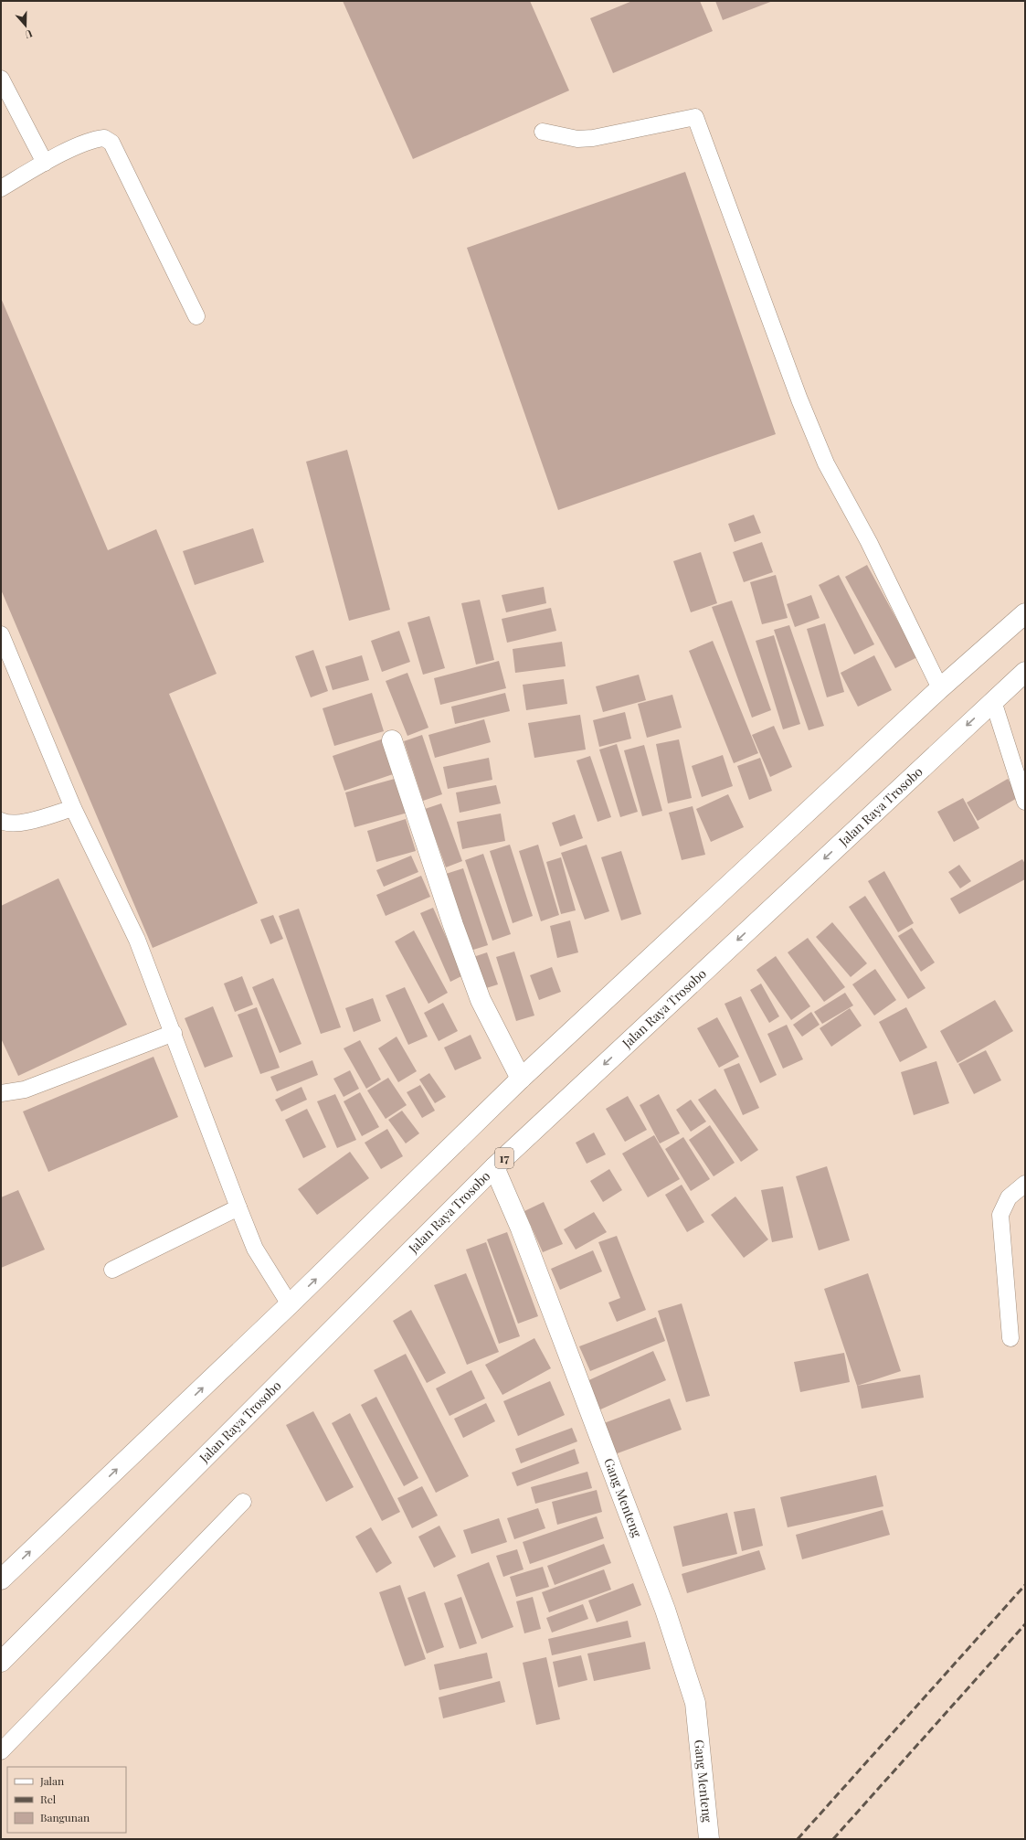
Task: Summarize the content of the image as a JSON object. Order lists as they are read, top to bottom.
{
  "streets": {
    "main road": ["Jalan Raya Trosobo", "17", "Gang Menteng"]
  },
  "crossings": [
    ["Jalan Raya Trosobo", "Gang Menteng"]
  ],
  "legend": ["Jalan", "Rel", "Bangunan"],
  "north": "bottom"
}
